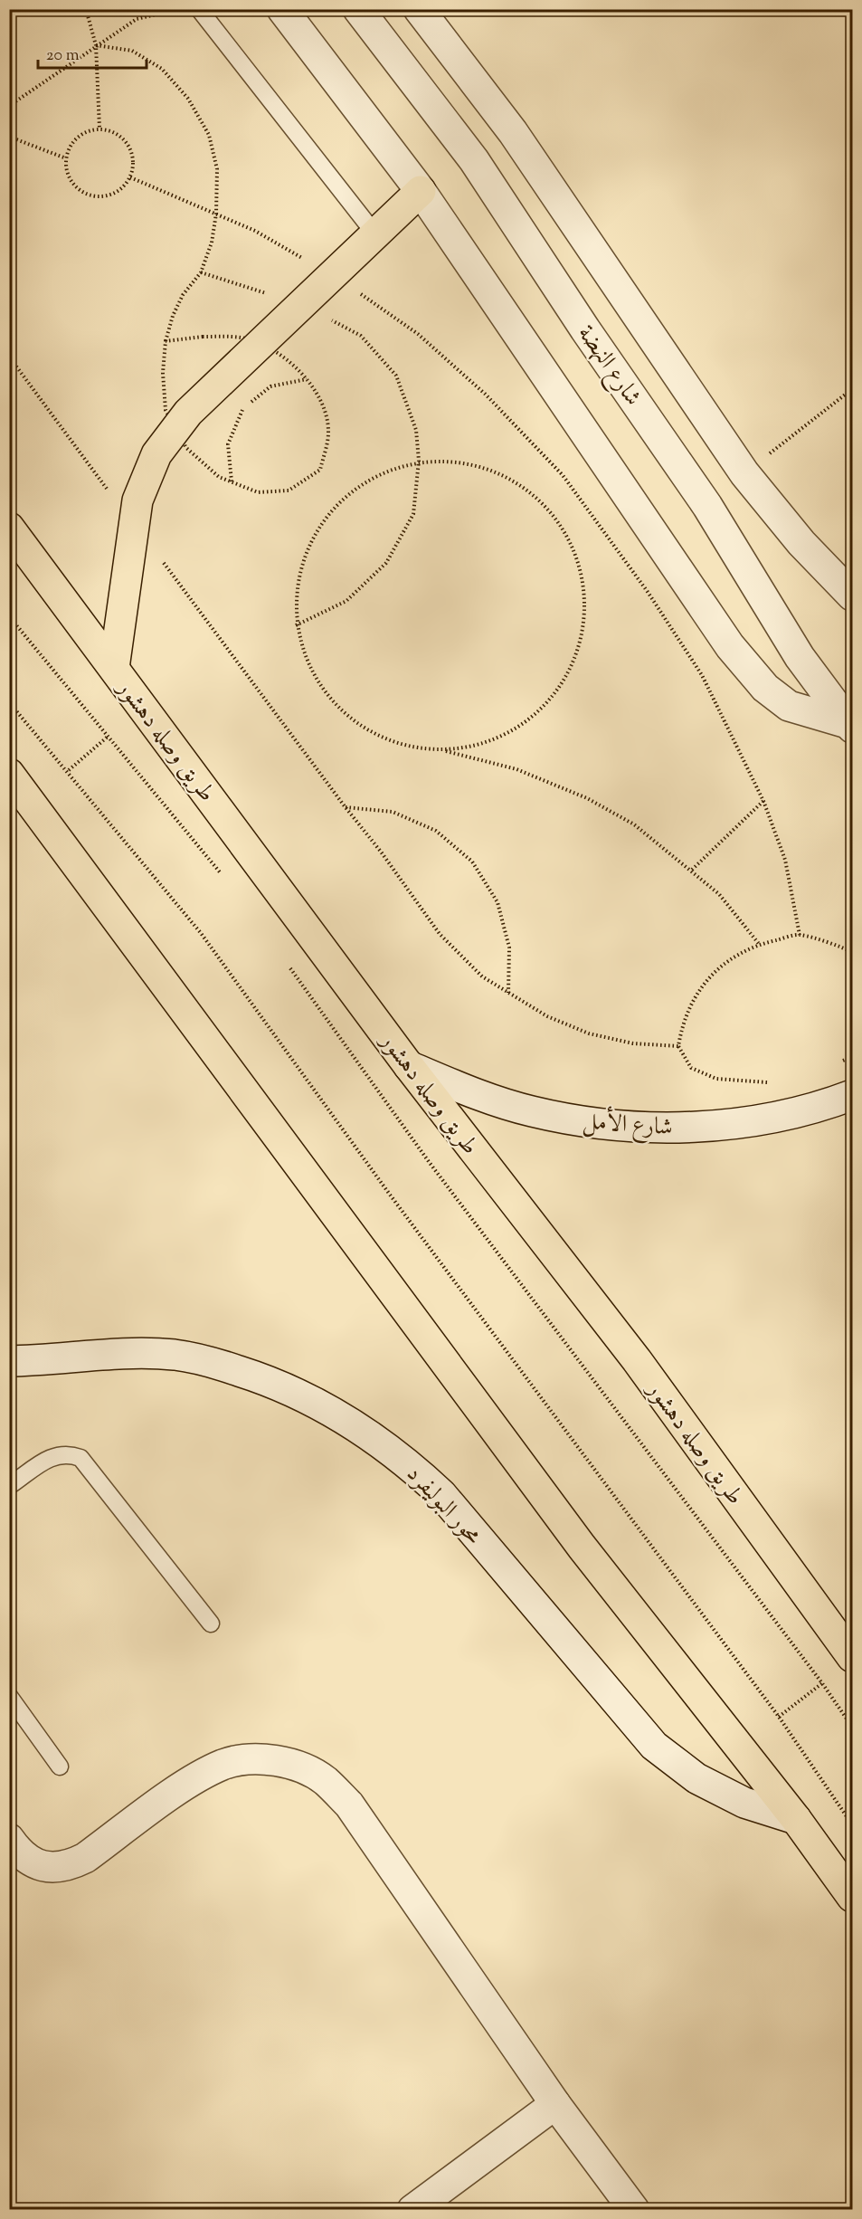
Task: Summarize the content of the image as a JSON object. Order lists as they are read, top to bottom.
{
  "streets": {
    "main road": ["طريق وصله دهشور"],
    "street": ["شارع النهضة", "شارع الأمل", "محور البوليفرد"]
  },
  "crossings": [
    ["طريق وصله دهشور", "شارع الأمل"]
  ],
  "scale_bar": "20 m"
}
